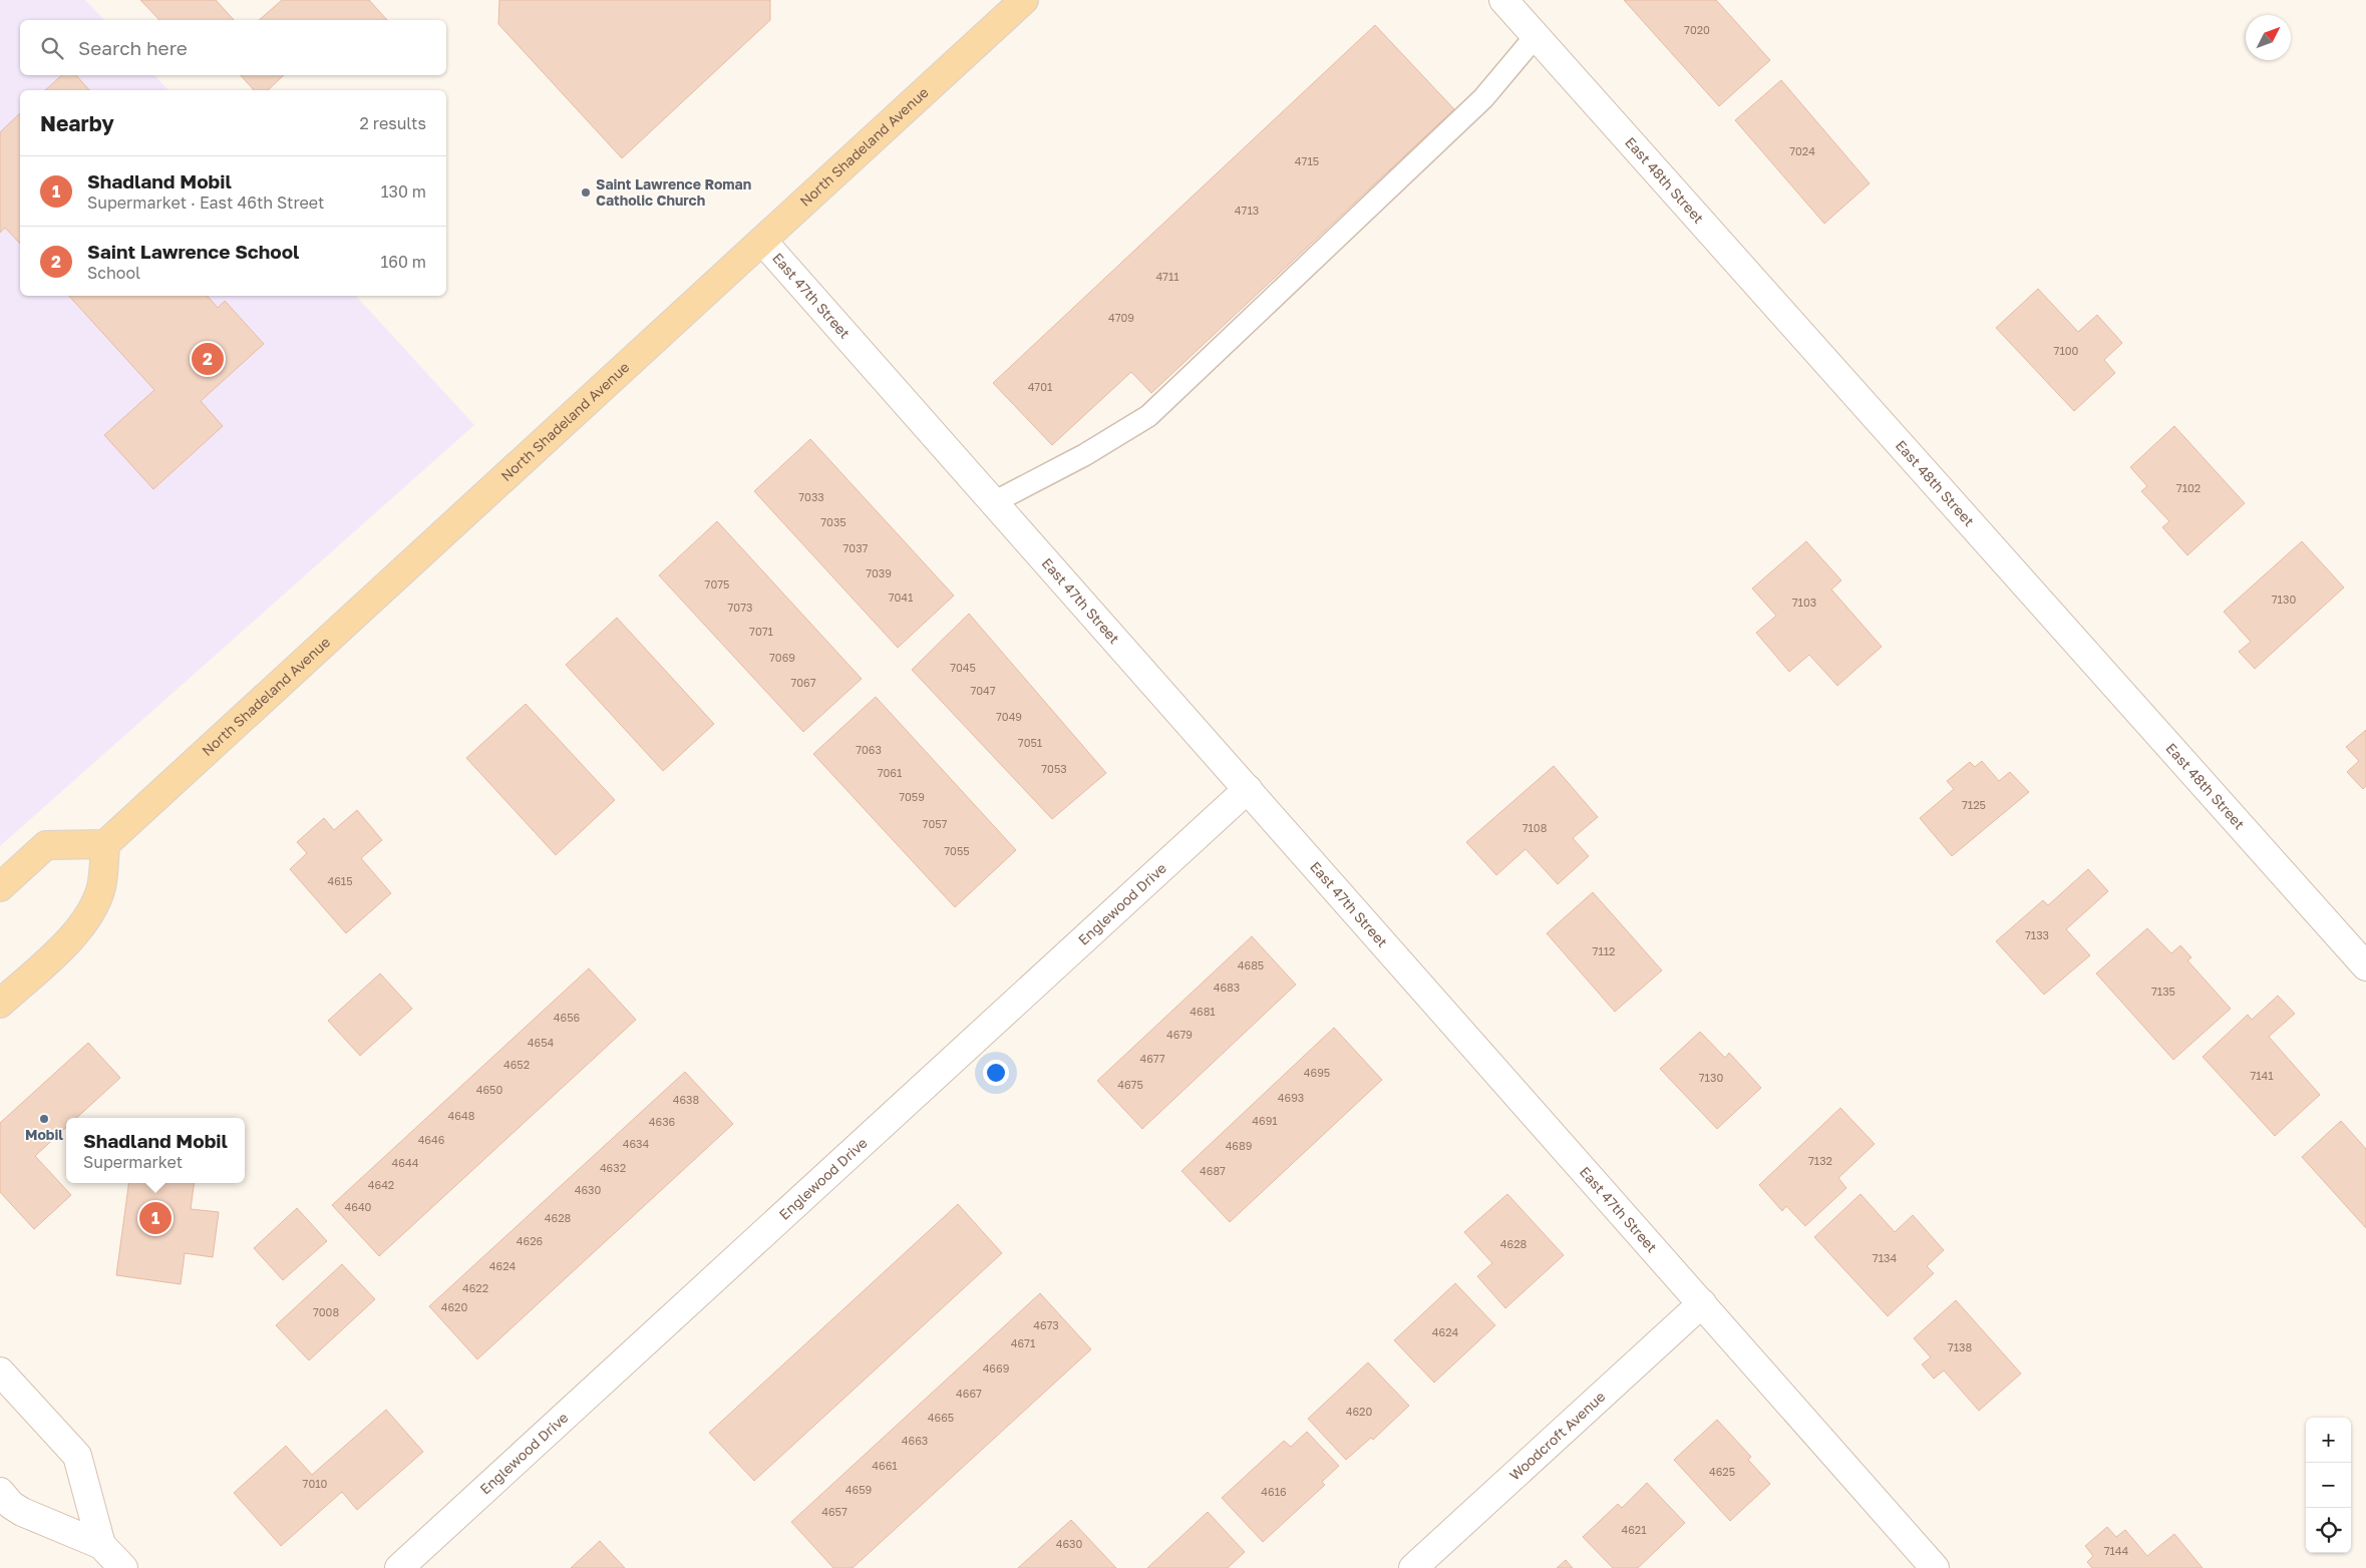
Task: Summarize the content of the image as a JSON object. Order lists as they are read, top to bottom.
{
  "streets": {
    "main road": ["North Shadeland Avenue"],
    "street": [
      "East 48th Street",
      "East 47th Street",
      "Englewood Drive",
      "Woodcroft Avenue"
    ]
  },
  "crossings": [
    ["North Shadeland Avenue", "East 47th Street"],
    ["East 47th Street", "Englewood Drive"],
    ["East 47th Street", "Woodcroft Avenue"]
  ],
  "places": ["Saint Lawrence Roman Catholic Church", "Mobil"],
  "house_numbers": [
    "7020",
    "7024",
    "4715",
    "4713",
    "4711",
    "4709",
    "7100",
    "4701",
    "7102",
    "7033",
    "7035",
    "7037",
    "7039",
    "7075",
    "7041",
    "7130",
    "7103",
    "7073",
    "7071",
    "7069",
    "7045",
    "7067",
    "7047",
    "7049",
    "7051",
    "7063",
    "7053",
    "7061",
    "7059",
    "7125",
    "7057",
    "7108",
    "7055",
    "4615",
    "7133",
    "7112",
    "4685",
    "4683",
    "7135",
    "4681",
    "4656",
    "4679",
    "4654",
    "4677",
    "4652",
    "4695",
    "7141",
    "7130",
    "4675",
    "4650",
    "4693",
    "4638",
    "4648",
    "4691",
    "4636",
    "4646",
    "4634",
    "4689",
    "7132",
    "4644",
    "4632",
    "4687",
    "4642",
    "4630",
    "4640",
    "4628",
    "4626",
    "4628",
    "7134",
    "4624",
    "4622",
    "4620",
    "7008",
    "4673",
    "4624",
    "4671",
    "7138",
    "4669",
    "4667",
    "4620",
    "4665",
    "4663",
    "4661",
    "4625",
    "7010",
    "4659",
    "4616",
    "4657",
    "4621",
    "4630",
    "7144"
  ],
  "north": "top right",
  "page": {
    "search": "Search here",
    "heading": ["Nearby", "2 results"],
    "list": [
      {
        "mark": "1",
        "name": "Shadland Mobil",
        "note": "Supermarket · East 46th Street",
        "value": "130 m"
      },
      {
        "mark": "2",
        "name": "Saint Lawrence School",
        "note": "School",
        "value": "160 m"
      }
    ],
    "pins": ["2", "1"],
    "popup": ["Shadland Mobil", "Supermarket"],
    "map_buttons": ["+", "−"]
  }
}
